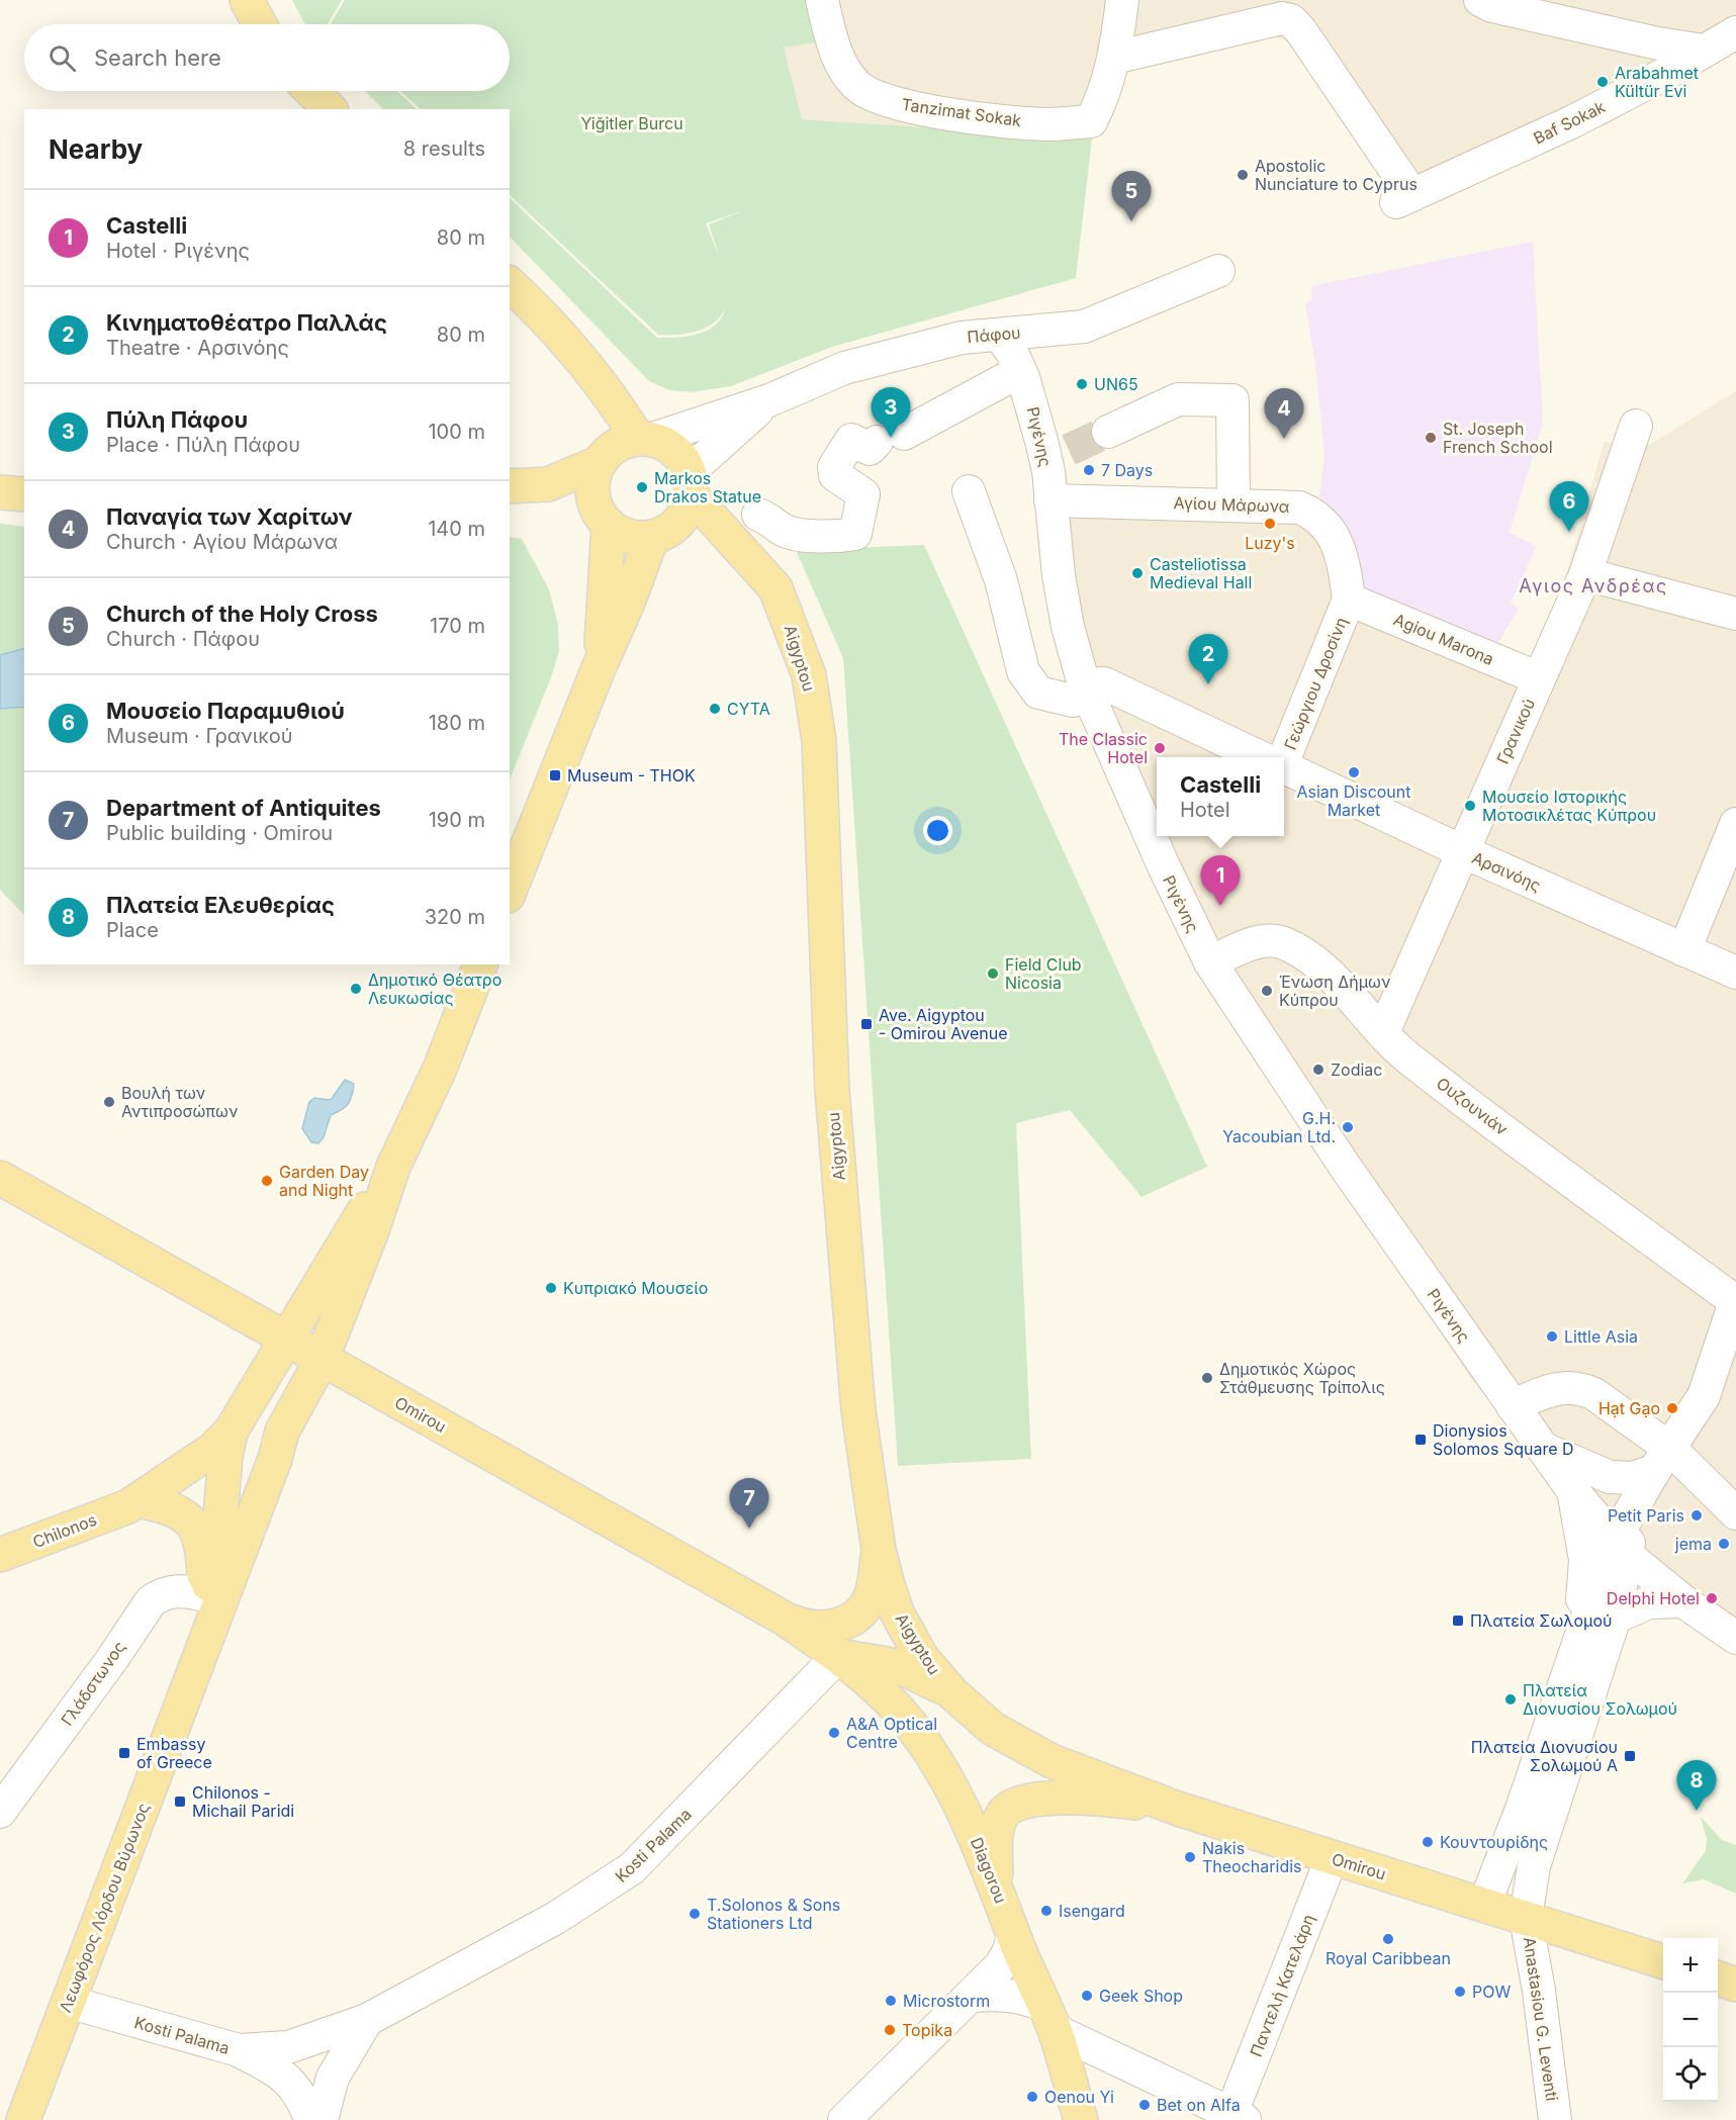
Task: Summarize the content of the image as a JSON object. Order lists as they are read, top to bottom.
{
  "streets": {
    "main road": [
      "Aigyptou",
      "Omirou",
      "Chilonos",
      "Diagorou",
      "Λεωφόρος Λόρδου Βύρωνος"
    ],
    "street": [
      "Tanzimat Sokak",
      "Baf Sokak",
      "Πάφου",
      "Ριγένης",
      "Αγίου Μάρωνα",
      "Agiou Marona",
      "Γεώργιου Δροσίνη",
      "Γρανικού",
      "Αρσινόης",
      "Ουζουνιάν",
      "Γλάδστωνος",
      "Kosti Palama",
      "Παντελή Κατελάρη",
      "Anastasiou G. Leventi"
    ]
  },
  "crossings": [
    ["Tanzimat Sokak", "Baf Sokak"],
    ["Πάφου", "Ριγένης"],
    ["Πάφου", "Aigyptou"],
    ["Ριγένης", "Αγίου Μάρωνα"],
    ["Ριγένης", "Αρσινόης"],
    ["Ριγένης", "Ουζουνιάν"],
    ["Αγίου Μάρωνα", "Agiou Marona"],
    ["Αγίου Μάρωνα", "Γεώργιου Δροσίνη"],
    ["Agiou Marona", "Γεώργιου Δροσίνη"],
    ["Agiou Marona", "Γρανικού"],
    ["Aigyptou", "Omirou"],
    ["Γρανικού", "Αρσινόης"],
    ["Γρανικού", "Ουζουνιάν"],
    ["Omirou", "Kosti Palama"],
    ["Omirou", "Diagorou"],
    ["Omirou", "Λεωφόρος Λόρδου Βύρωνος"],
    ["Omirou", "Παντελή Κατελάρη"],
    ["Omirou", "Anastasiou G. Leventi"],
    ["Γλάδστωνος", "Λεωφόρος Λόρδου Βύρωνος"],
    ["Kosti Palama", "Diagorou"],
    ["Kosti Palama", "Λεωφόρος Λόρδου Βύρωνος"],
    ["Diagorou", "Παντελή Κατελάρη"]
  ],
  "districts": ["Αγιος Ανδρέας"],
  "parks": ["Yiğitler Burcu"],
  "places": {
    "other": [
      "Arabahmet Kültür Evi",
      "Apostolic Nunciature to Cyprus",
      "UN65",
      "St. Joseph French School",
      "7 Days",
      "Markos Drakos Statue",
      "Luzy's",
      "Casteliotissa Medieval Hall",
      "CYTA",
      "The Classic Hotel",
      "Asian Discount Market",
      "Μουσείο Ιστορικής Μοτοσικλέτας Κύπρου",
      "Field Club Nicosia",
      "Δημοτικό Θέατρο Λευκωσίας",
      "Ένωση Δήμων Κύπρου",
      "Zodiac",
      "Βουλή των Αντιπροσώπων",
      "G.H. Yacoubian Ltd.",
      "Garden Day and Night",
      "Κυπριακό Μουσείο",
      "Little Asia",
      "Δημοτικός Χώρος Στάθμευσης Τρίπολις",
      "Hạt Gạo",
      "Petit Paris",
      "jema",
      "Delphi Hotel",
      "Πλατεία Διονυσίου Σολωμού",
      "A&A Optical Centre",
      "Κουντουρίδης",
      "Nakis Theocharidis",
      "Isengard",
      "T.Solonos & Sons Stationers Ltd",
      "Royal Caribbean",
      "POW",
      "Geek Shop",
      "Microstorm",
      "Topika",
      "Oenou Yi",
      "Bet on Alfa"
    ],
    "transit": [
      "Museum - THOK",
      "Ave. Aigyptou - Omirou Avenue",
      "Dionysios Solomos Square D",
      "Πλατεία Σωλομού",
      "Embassy of Greece",
      "Πλατεία Διονυσίου Σολωμού Α",
      "Chilonos - Michail Paridi"
    ]
  },
  "page": {
    "search": "Search here",
    "heading": ["Nearby", "8 results"],
    "pins": [
      "5",
      "3",
      "4",
      "6",
      "2",
      "1",
      "7",
      "8"
    ],
    "list": [
      {
        "mark": "1",
        "name": "Castelli",
        "note": "Hotel · Ριγένης",
        "value": "80 m"
      },
      {
        "mark": "2",
        "name": "Κινηματοθέατρο Παλλάς",
        "note": "Theatre · Αρσινόης",
        "value": "80 m"
      },
      {
        "mark": "3",
        "name": "Πύλη Πάφου",
        "note": "Place · Πύλη Πάφου",
        "value": "100 m"
      },
      {
        "mark": "4",
        "name": "Παναγία των Χαρίτων",
        "note": "Church · Αγίου Μάρωνα",
        "value": "140 m"
      },
      {
        "mark": "5",
        "name": "Church of the Holy Cross",
        "note": "Church · Πάφου",
        "value": "170 m"
      },
      {
        "mark": "6",
        "name": "Μουσείο Παραμυθιού",
        "note": "Museum · Γρανικού",
        "value": "180 m"
      },
      {
        "mark": "7",
        "name": "Department of Antiquites",
        "note": "Public building · Omirou",
        "value": "190 m"
      },
      {
        "mark": "8",
        "name": "Πλατεία Ελευθερίας",
        "note": "Place",
        "value": "320 m"
      }
    ],
    "popup": ["Castelli", "Hotel"],
    "map_buttons": ["+", "−"]
  }
}
